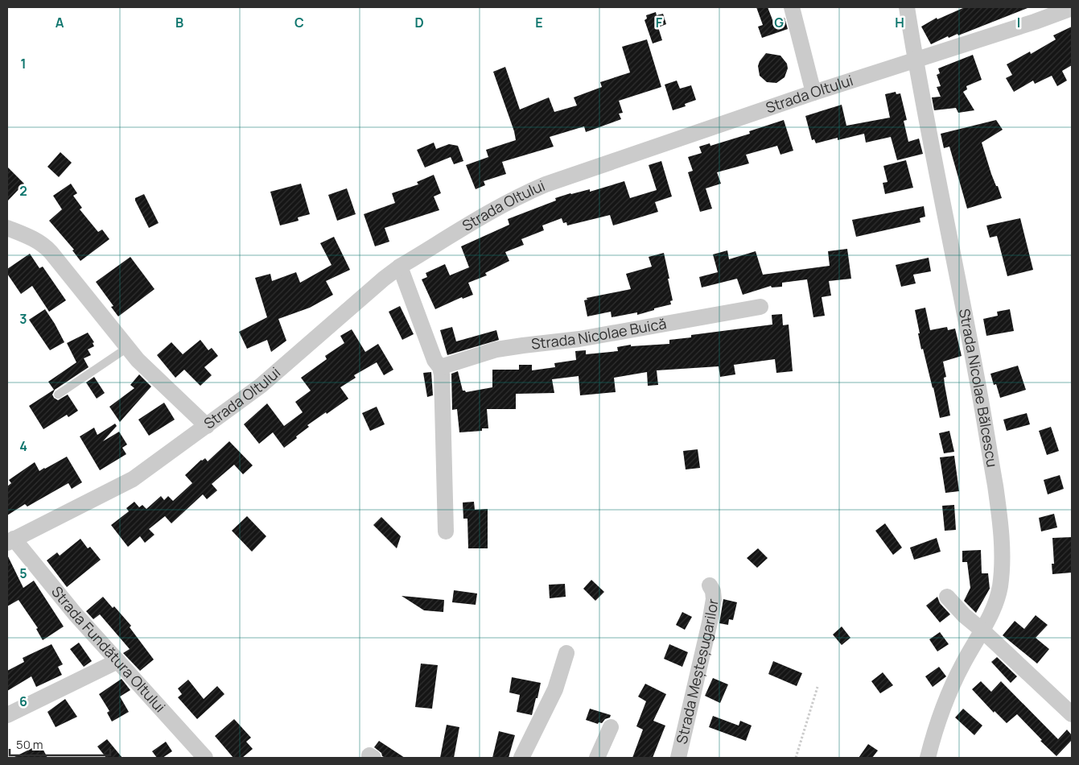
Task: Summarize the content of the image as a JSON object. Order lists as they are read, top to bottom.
{
  "streets": {
    "street": [
      "Strada Oltului",
      "Strada Nicolae Buică",
      "Strada Nicolae Bălcescu",
      "Strada Fundătura Oltului",
      "Strada Meșteșugarilor"
    ]
  },
  "crossings": [
    ["Strada Oltului", "Strada Nicolae Bălcescu"],
    ["Strada Oltului", "Strada Fundătura Oltului"]
  ],
  "scale_bar": "50 m",
  "grid": {
    "columns": [
      "A",
      "B",
      "C",
      "D",
      "E",
      "F",
      "G",
      "H",
      "I"
    ],
    "rows": [
      "1",
      "2",
      "3",
      "4",
      "5",
      "6"
    ]
  }
}
